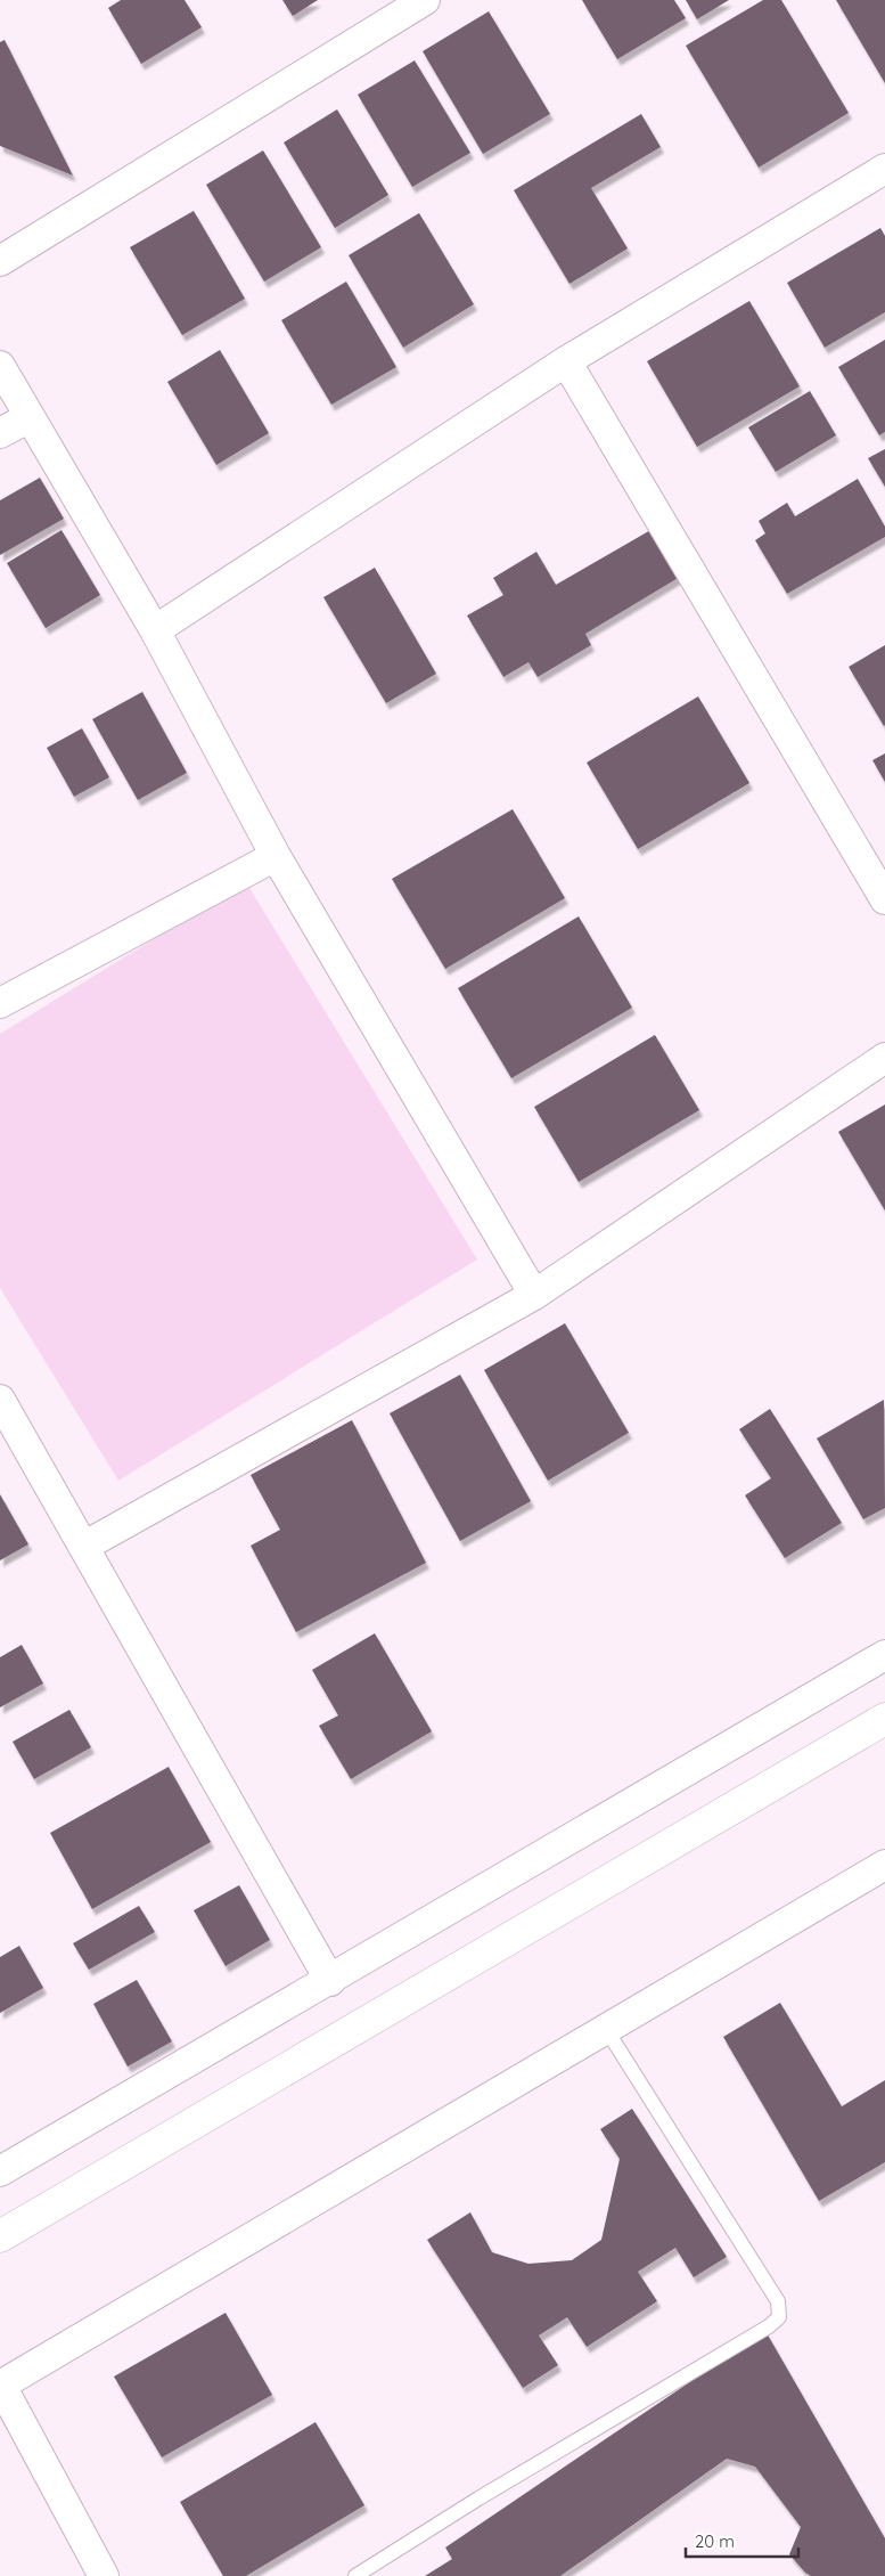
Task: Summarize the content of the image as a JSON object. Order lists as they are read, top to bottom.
{
  "scale_bar": "20 m"
}
